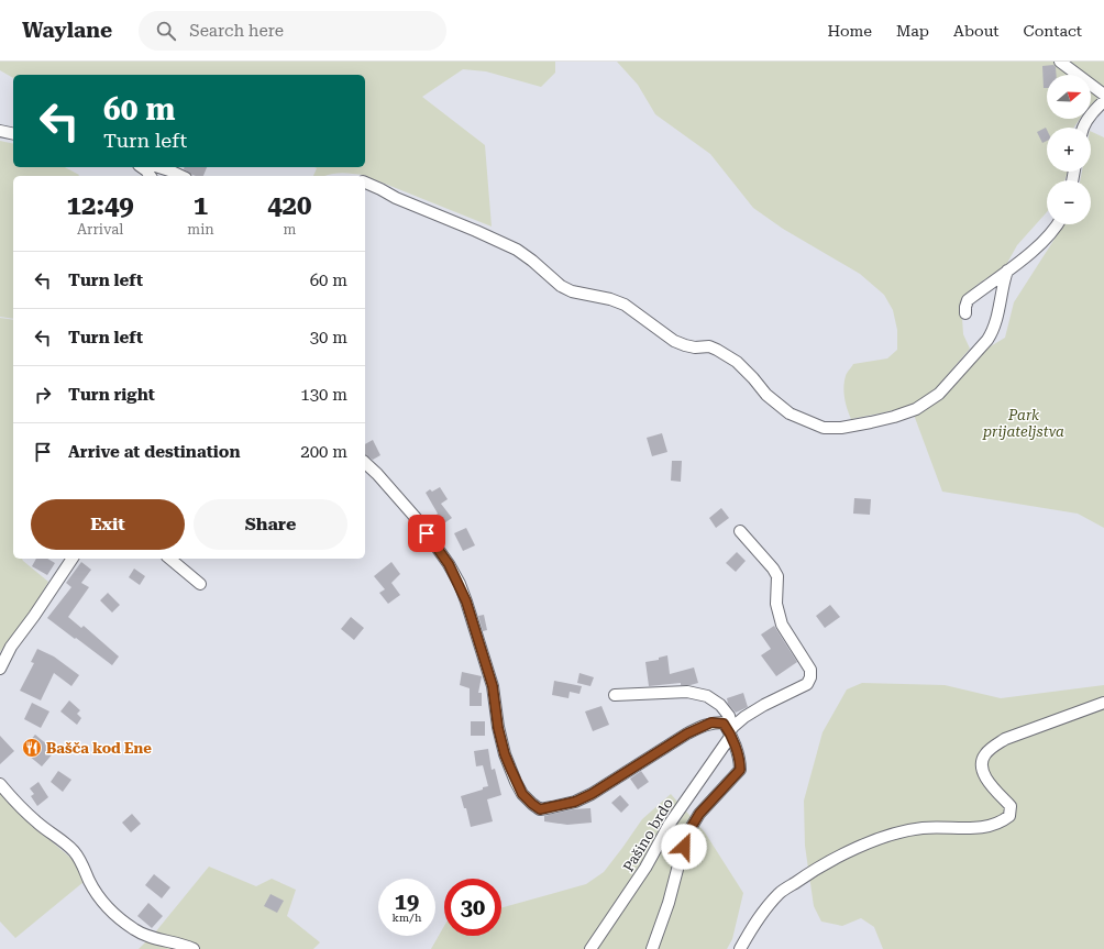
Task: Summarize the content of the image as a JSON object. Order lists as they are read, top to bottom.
{
  "streets": {
    "street": ["Pašino brdo"]
  },
  "parks": ["Park prijateljstva"],
  "places": {
    "restaurant": ["Bašča kod Ene"]
  },
  "north": "right",
  "page": {
    "header": "Waylane",
    "search": "Search here",
    "nav": [
      "Home",
      "Map",
      "About",
      "Contact"
    ],
    "map_buttons": ["+", "−"],
    "turn": ["60 m", "Turn left"],
    "eta": [
      "12:49",
      "Arrival",
      "1",
      "min",
      "420",
      "m"
    ],
    "list": [
      {
        "name": "Turn left",
        "value": "60 m"
      },
      {
        "name": "Turn left",
        "value": "30 m"
      },
      {
        "name": "Turn right",
        "value": "130 m"
      },
      {
        "name": "Arrive at destination",
        "value": "200 m"
      }
    ],
    "buttons": ["Exit", "Share"],
    "speed": "19 km/h",
    "limit": "30"
  }
}
